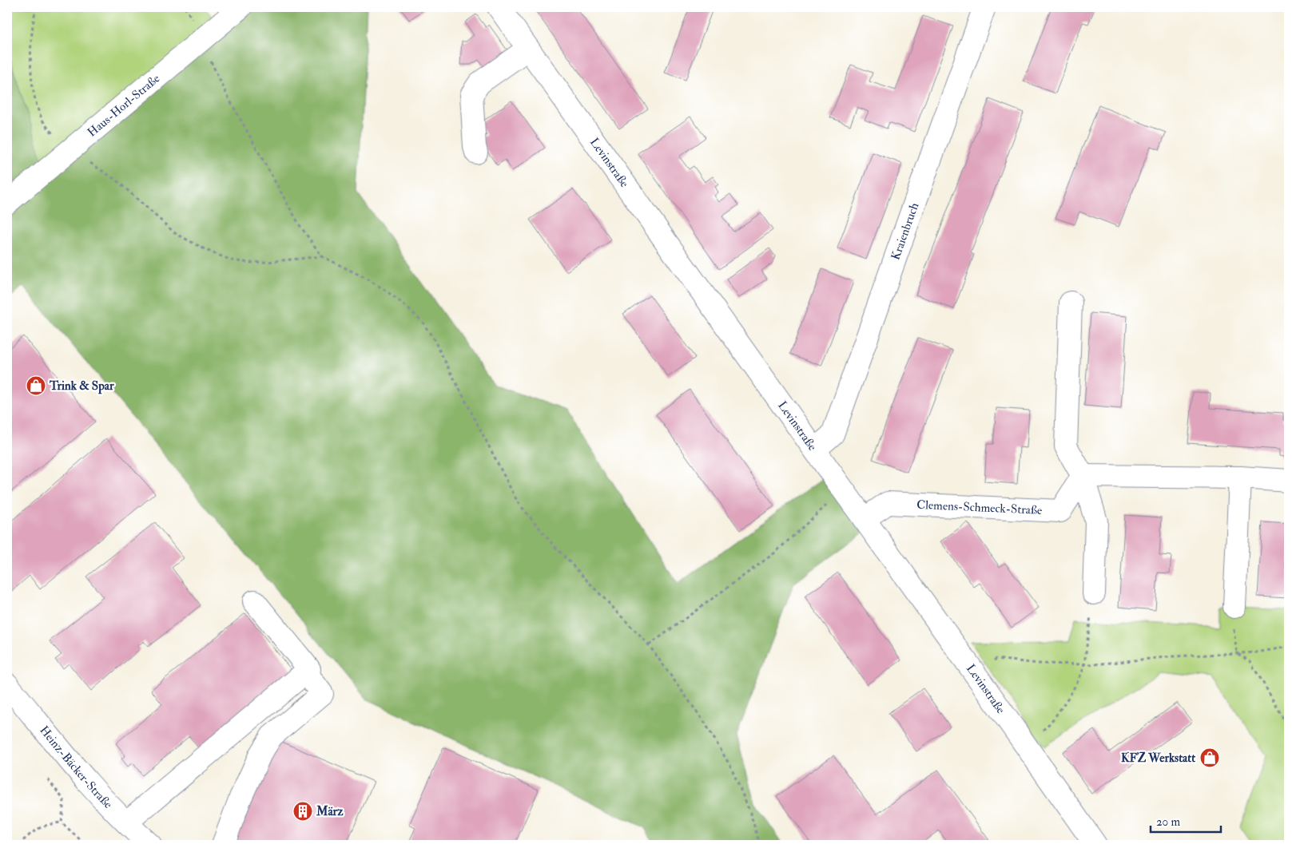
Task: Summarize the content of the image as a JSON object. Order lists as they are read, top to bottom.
{
  "streets": {
    "street": [
      "Haus-Horl-Straße",
      "Levinstraße",
      "Kraienbruch",
      "Clemens-Schmeck-Straße",
      "Heinz-Bäcker-Straße"
    ]
  },
  "crossings": [
    ["Levinstraße", "Kraienbruch"],
    ["Levinstraße", "Clemens-Schmeck-Straße"]
  ],
  "places": {
    "shop": ["Trink & Spar", "KFZ Werkstatt"],
    "building": ["März"]
  },
  "scale_bar": "20 m"
}
